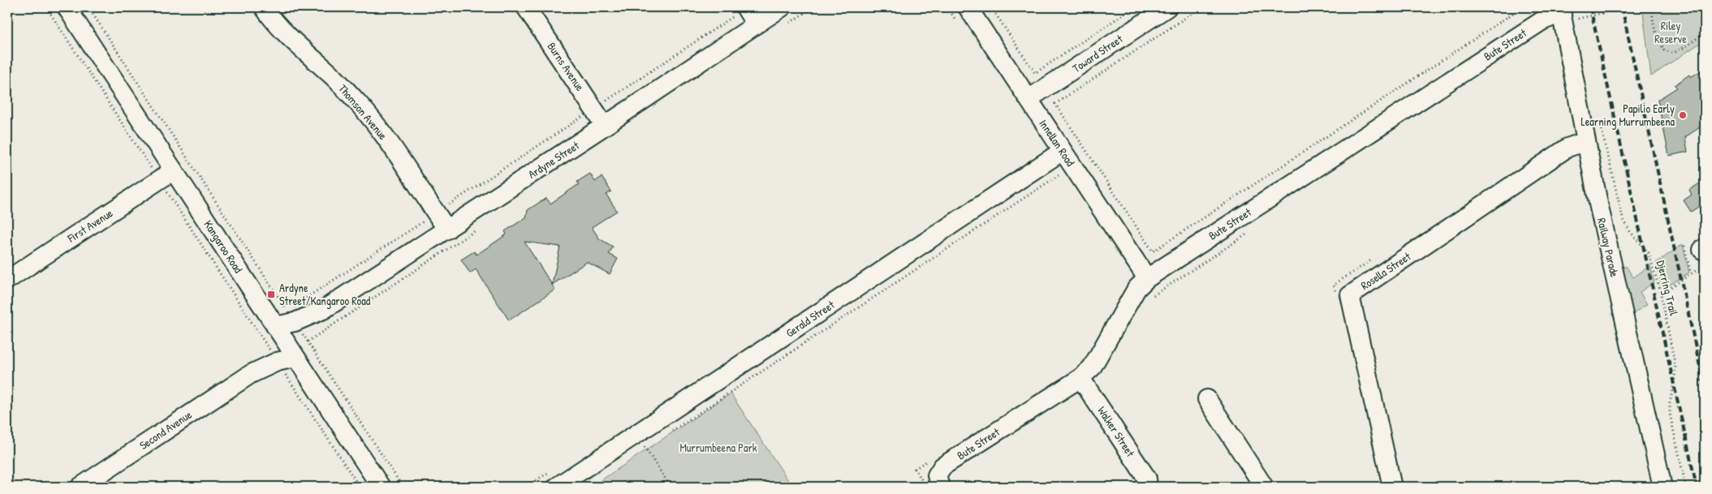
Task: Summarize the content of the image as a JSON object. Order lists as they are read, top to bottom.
{
  "streets": {
    "street": [
      "Bute Street",
      "Toward Street",
      "Burns Avenue",
      "Thomson Avenue",
      "Innellan Road",
      "Ardyne Street",
      "First Avenue",
      "Kangaroo Road",
      "Railway Parade",
      "Rosella Street",
      "Gerald Street",
      "Second Avenue",
      "Walker Street"
    ],
    "path": ["Djerring Trail"]
  },
  "crossings": [
    ["Bute Street", "Innellan Road"],
    ["Bute Street", "Railway Parade"],
    ["Bute Street", "Walker Street"],
    ["Toward Street", "Innellan Road"],
    ["Burns Avenue", "Ardyne Street"],
    ["Thomson Avenue", "Ardyne Street"],
    ["Innellan Road", "Gerald Street"],
    ["Ardyne Street", "Kangaroo Road"],
    ["Ardyne Street", "Second Avenue"],
    ["First Avenue", "Kangaroo Road"],
    ["Kangaroo Road", "Second Avenue"],
    ["Railway Parade", "Rosella Street"]
  ],
  "parks": ["Riley Reserve", "Murrumbeena Park"],
  "places": {
    "other": ["Papilio Early Learning Murrumbeena"],
    "transit": ["Ardyne Street/Kangaroo Road"]
  }
}
